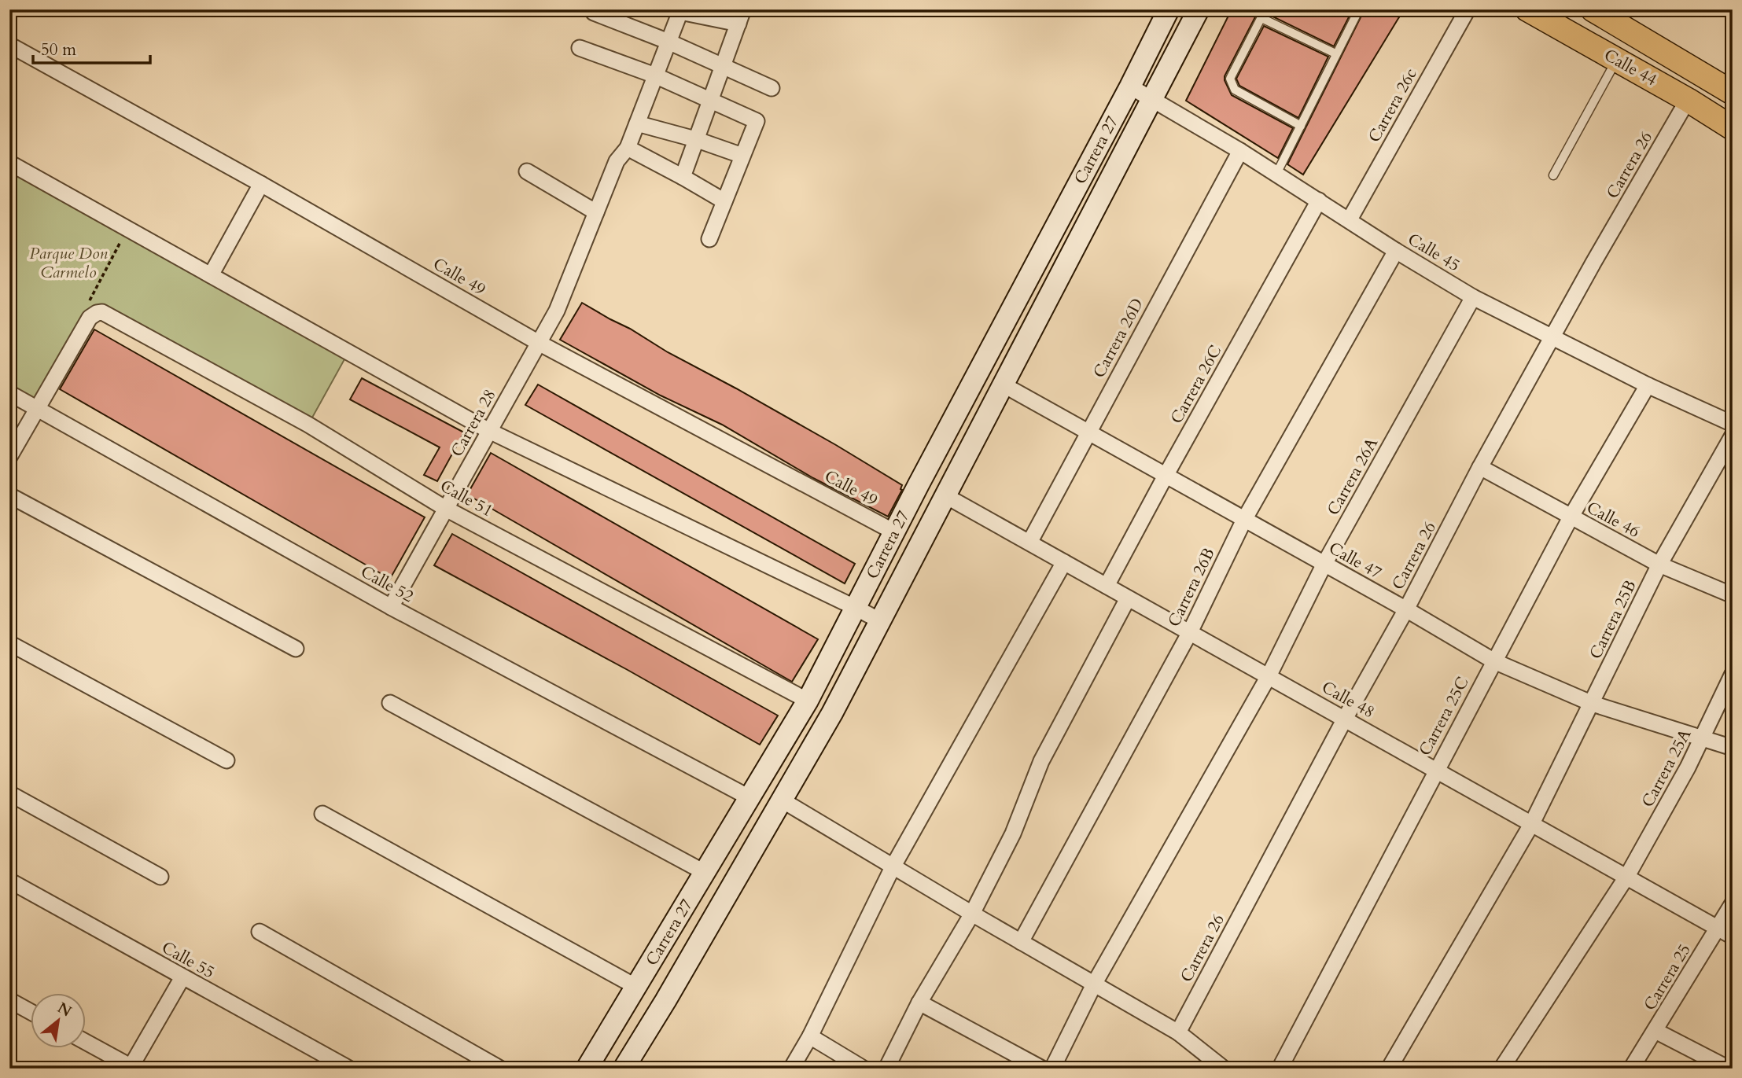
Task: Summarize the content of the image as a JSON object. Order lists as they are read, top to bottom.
{
  "streets": {
    "main road": ["Calle 44"],
    "street": [
      "Carrera 26c",
      "Carrera 27",
      "Carrera 26",
      "Calle 45",
      "Calle 49",
      "Carrera 26D",
      "Carrera 26C",
      "Carrera 28",
      "Carrera 26A",
      "Calle 51",
      "Calle 46",
      "Calle 47",
      "Calle 52",
      "Carrera 26B",
      "Carrera 25B",
      "Calle 48",
      "Carrera 25C",
      "Carrera 25A",
      "Calle 55",
      "Carrera 25"
    ]
  },
  "crossings": [
    ["Calle 44", "Carrera 26"],
    ["Carrera 26c", "Calle 45"],
    ["Carrera 27", "Calle 45"],
    ["Carrera 27", "Calle 49"],
    ["Carrera 27", "Calle 51"],
    ["Carrera 27", "Calle 47"],
    ["Carrera 27", "Calle 52"],
    ["Carrera 27", "Calle 48"],
    ["Carrera 26", "Calle 45"],
    ["Carrera 26", "Calle 46"],
    ["Carrera 26", "Calle 47"],
    ["Carrera 26", "Calle 48"],
    ["Calle 45", "Carrera 26D"],
    ["Calle 45", "Carrera 26C"],
    ["Calle 45", "Carrera 26A"],
    ["Calle 45", "Carrera 26B"],
    ["Calle 45", "Carrera 25C"],
    ["Calle 49", "Carrera 28"],
    ["Carrera 26D", "Calle 47"],
    ["Carrera 26D", "Calle 48"],
    ["Carrera 26C", "Calle 47"],
    ["Carrera 26C", "Calle 48"],
    ["Carrera 28", "Calle 51"],
    ["Carrera 28", "Calle 52"],
    ["Carrera 26A", "Calle 47"],
    ["Carrera 26A", "Calle 48"],
    ["Calle 46", "Carrera 25B"],
    ["Calle 46", "Carrera 25C"],
    ["Calle 47", "Carrera 26B"],
    ["Calle 47", "Carrera 25B"],
    ["Calle 47", "Carrera 25C"],
    ["Calle 47", "Carrera 25A"],
    ["Carrera 26B", "Calle 48"],
    ["Carrera 25B", "Calle 48"],
    ["Calle 48", "Carrera 25C"],
    ["Calle 48", "Carrera 25A"],
    ["Calle 48", "Carrera 25"]
  ],
  "parks": ["Parque Don Carmelo"],
  "scale_bar": "50 m",
  "north": "top right"
}
